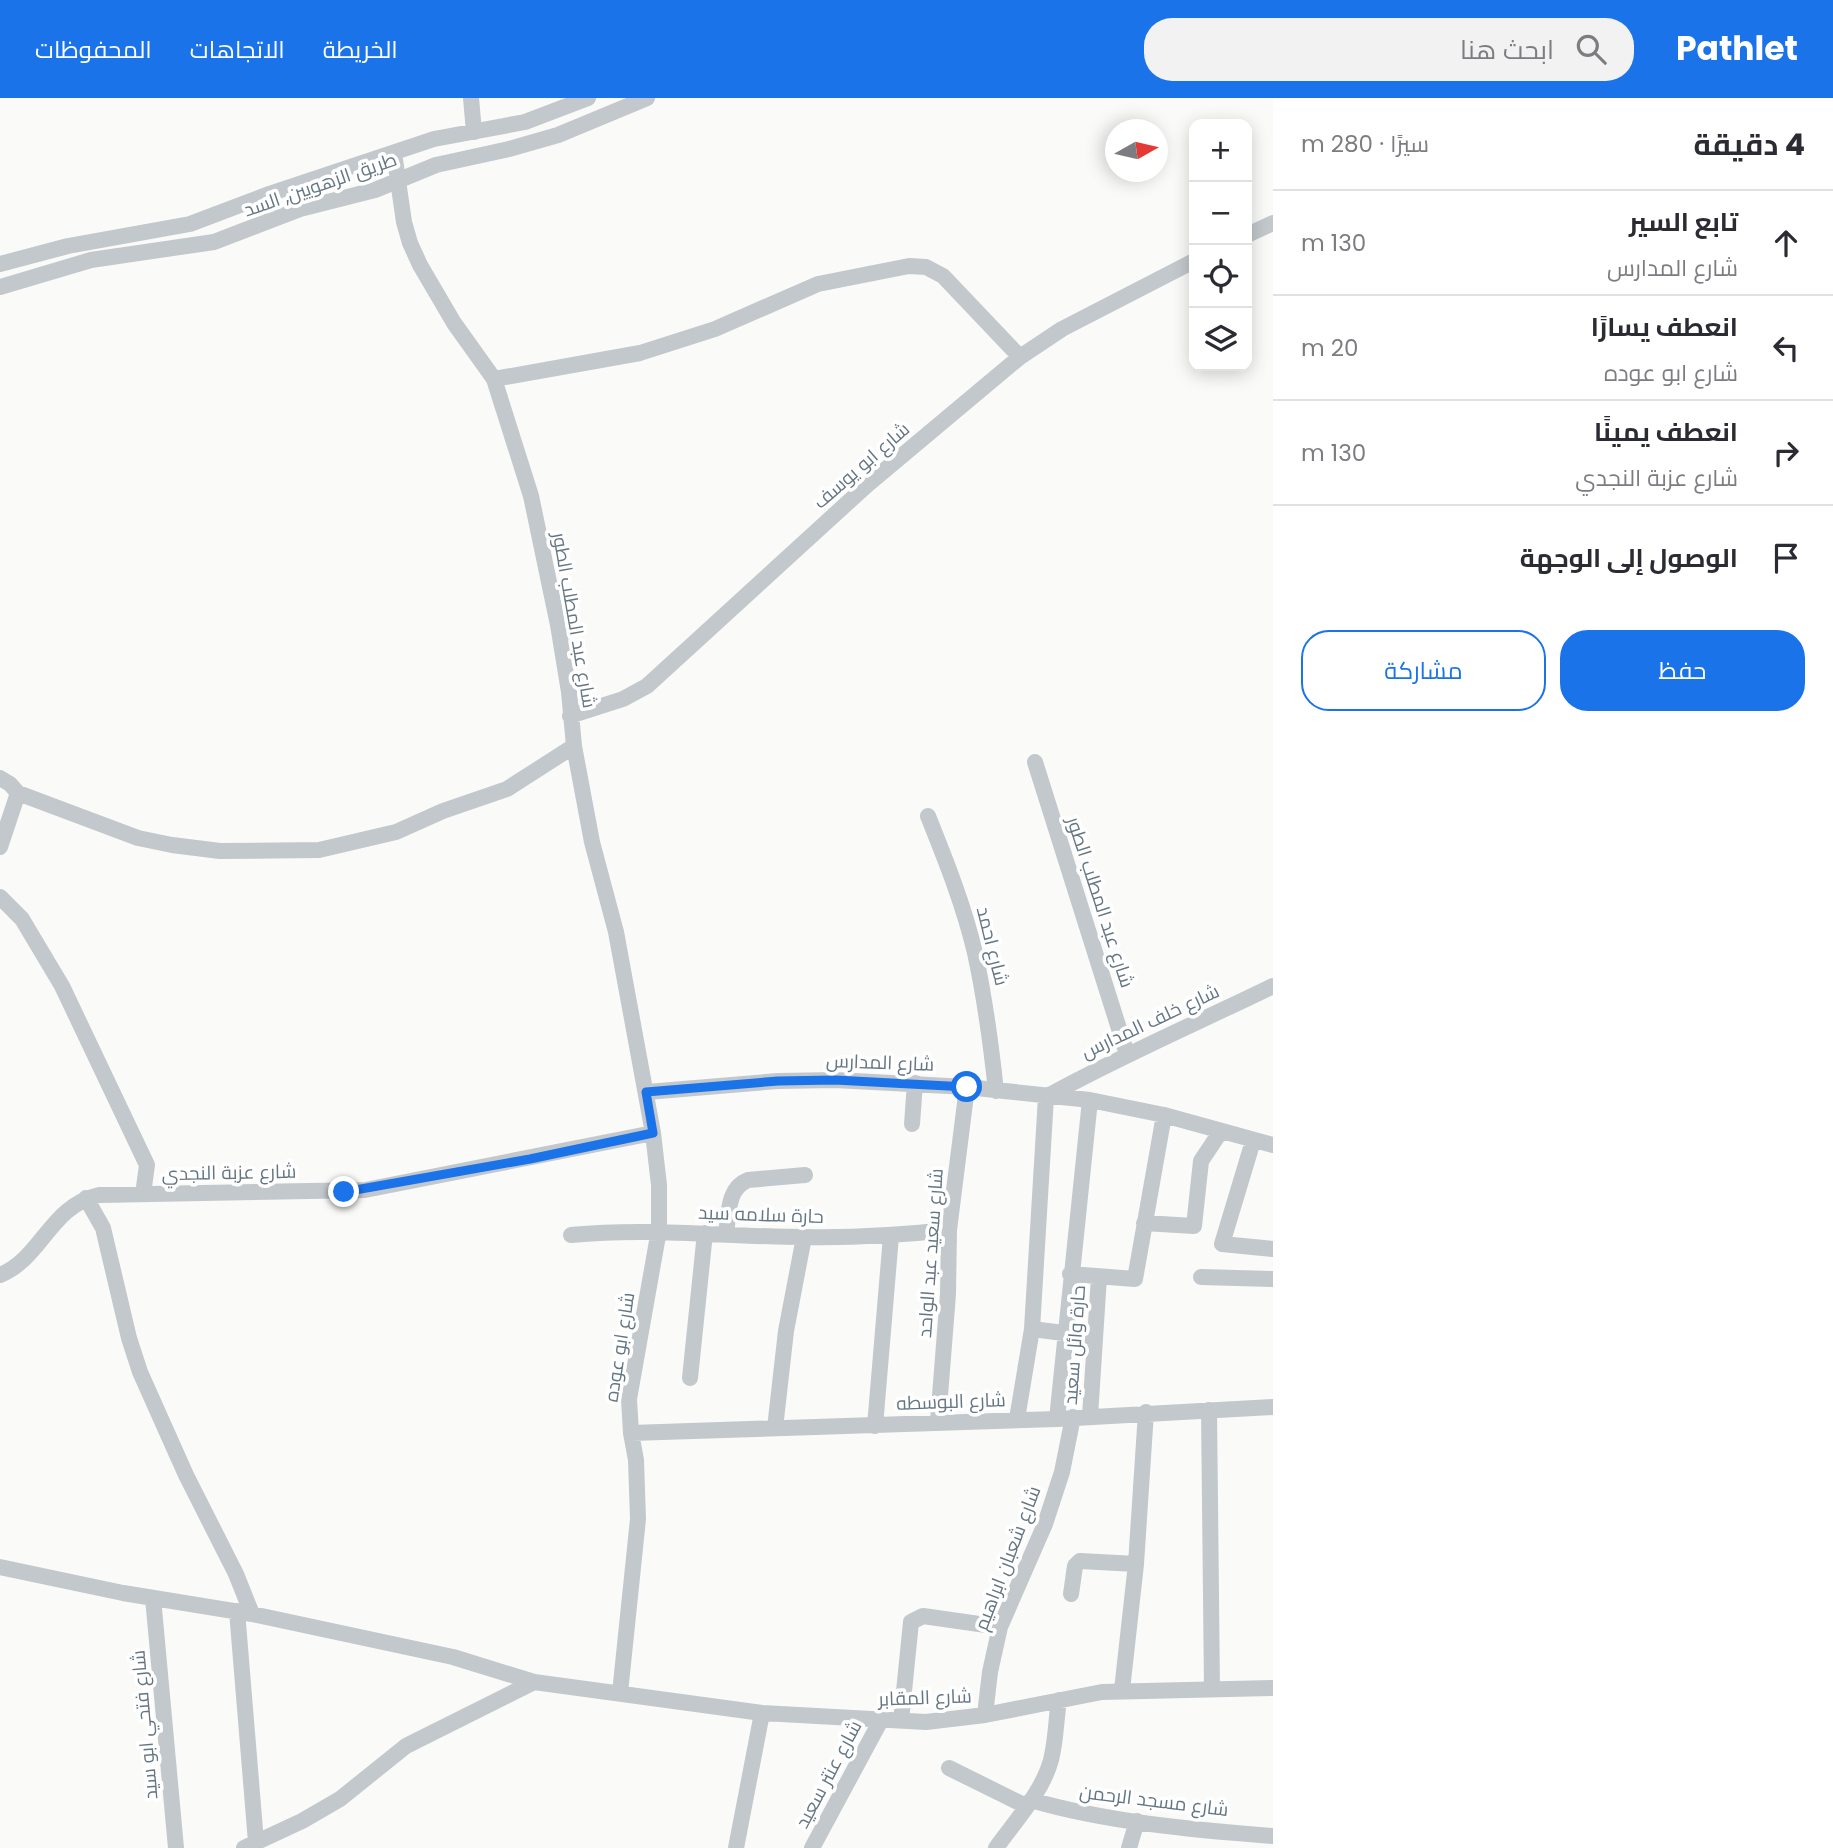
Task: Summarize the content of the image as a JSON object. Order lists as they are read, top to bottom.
{
  "streets": {
    "street": [
      "طريق الزهويين, السد",
      "شارع ابو يوسف",
      "شارع عبد المطلب الطور",
      "شارع احمد",
      "شارع خلف المدارس",
      "شارع المدارس",
      "شارع عزبة النجدي",
      "حارة سلامه سيد",
      "شارع سعيد عبد الواحد",
      "حارة وائل سعيد",
      "شارع ابو عوده",
      "شارع البوسطه",
      "شارع شعبان ابراهيم",
      "شارع المقابر",
      "شارع فتحي ابو سيد",
      "شارع عنتر سعيد",
      "شارع مسجد الرحمن"
    ]
  },
  "crossings": [
    ["طريق الزهويين, السد", "شارع عبد المطلب الطور"],
    ["شارع ابو يوسف", "شارع عبد المطلب الطور"],
    ["شارع عبد المطلب الطور", "شارع خلف المدارس"],
    ["شارع عبد المطلب الطور", "شارع المدارس"],
    ["شارع عبد المطلب الطور", "شارع ابو عوده"],
    ["شارع احمد", "شارع المدارس"],
    ["شارع خلف المدارس", "شارع المدارس"],
    ["شارع المدارس", "شارع سعيد عبد الواحد"],
    ["شارع المدارس", "شارع ابو عوده"],
    ["شارع المدارس", "شارع شعبان ابراهيم"],
    ["شارع عزبة النجدي", "شارع ابو عوده"],
    ["حارة سلامه سيد", "شارع سعيد عبد الواحد"],
    ["حارة سلامه سيد", "شارع ابو عوده"],
    ["شارع سعيد عبد الواحد", "شارع البوسطه"],
    ["حارة وائل سعيد", "شارع البوسطه"],
    ["شارع ابو عوده", "شارع البوسطه"],
    ["شارع ابو عوده", "شارع المقابر"],
    ["شارع البوسطه", "شارع شعبان ابراهيم"],
    ["شارع شعبان ابراهيم", "شارع المقابر"],
    ["شارع المقابر", "شارع فتحي ابو سيد"],
    ["شارع المقابر", "شارع عنتر سعيد"]
  ],
  "north": "right",
  "page": {
    "header": "Pathlet",
    "search": "ابحث هنا",
    "nav": ["الخريطة", "الاتجاهات", "المحفوظات"],
    "heading": ["4 دقيقة", "سيرًا · 280 m"],
    "map_buttons": ["+", "−"],
    "list": [
      ["تابع السير", "شارع المدارس", "130 m"],
      ["انعطف يسارًا", "شارع ابو عوده", "20 m"],
      ["انعطف يمينًا", "شارع عزبة النجدي", "130 m"],
      "الوصول إلى الوجهة"
    ],
    "buttons": ["حفظ", "مشاركة"]
  }
}
